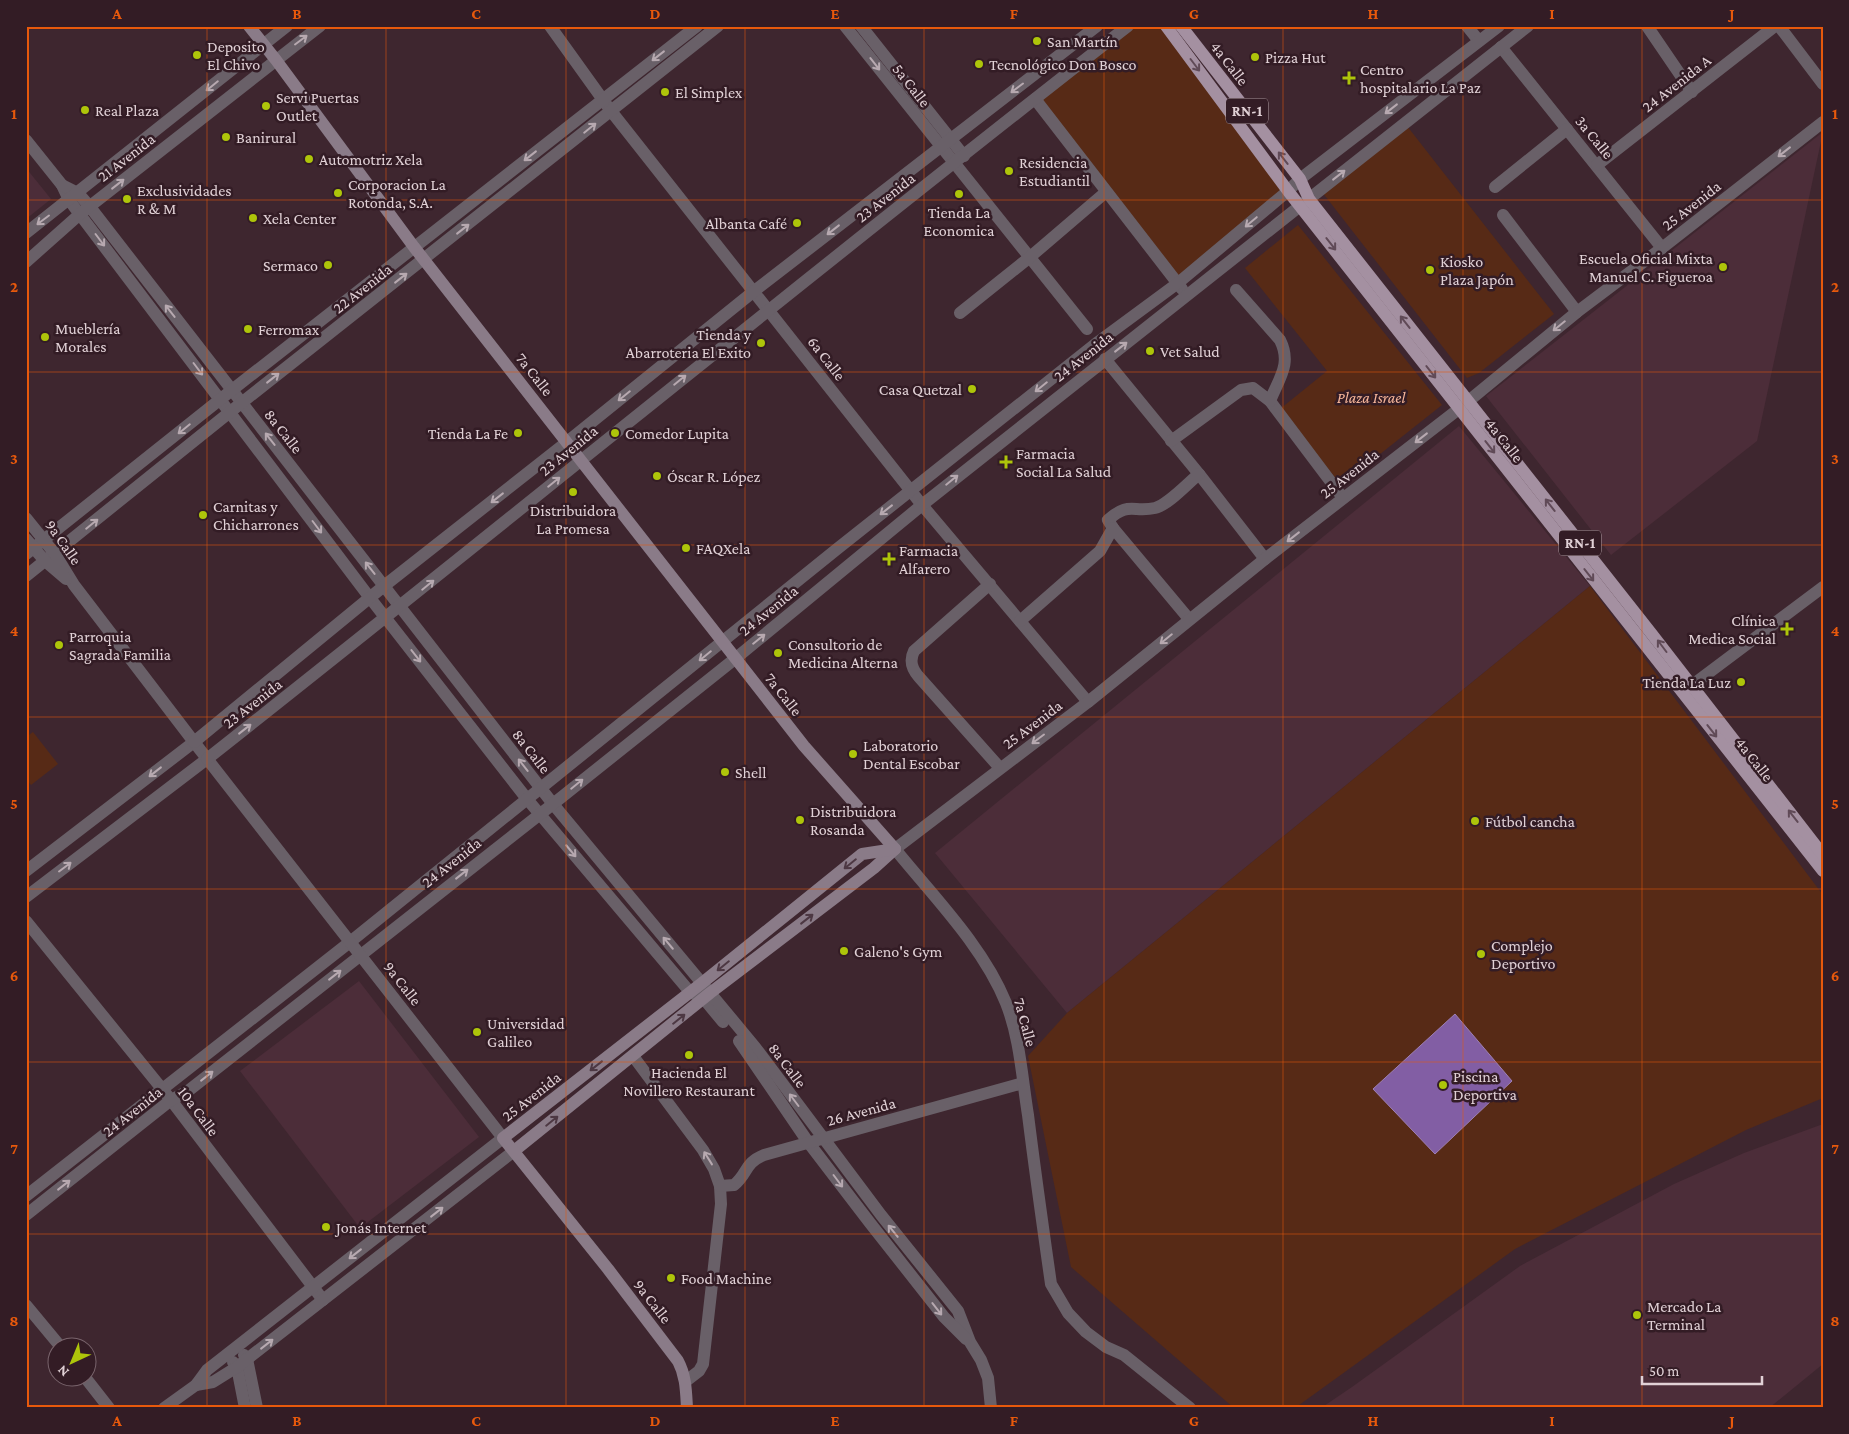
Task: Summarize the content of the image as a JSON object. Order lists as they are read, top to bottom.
{
  "streets": {
    "main road": [
      "4a Calle",
      "RN-1",
      "25 Avenida",
      "7a Calle",
      "9a Calle"
    ],
    "street": [
      "24 Avenida A",
      "5a Calle",
      "3a Calle",
      "21 Avenida",
      "23 Avenida",
      "22 Avenida",
      "24 Avenida",
      "6a Calle",
      "8a Calle",
      "10a Calle",
      "26 Avenida"
    ]
  },
  "crossings": [
    ["4a Calle", "25 Avenida"],
    ["4a Calle", "24 Avenida"],
    ["24 Avenida A", "3a Calle"],
    ["5a Calle", "23 Avenida"],
    ["3a Calle", "25 Avenida"],
    ["3a Calle", "24 Avenida"],
    ["21 Avenida", "7a Calle"],
    ["21 Avenida", "8a Calle"],
    ["23 Avenida", "6a Calle"],
    ["23 Avenida", "7a Calle"],
    ["23 Avenida", "8a Calle"],
    ["23 Avenida", "9a Calle"],
    ["25 Avenida", "6a Calle"],
    ["25 Avenida", "7a Calle"],
    ["25 Avenida", "8a Calle"],
    ["25 Avenida", "9a Calle"],
    ["25 Avenida", "10a Calle"],
    ["22 Avenida", "6a Calle"],
    ["22 Avenida", "7a Calle"],
    ["22 Avenida", "8a Calle"],
    ["22 Avenida", "9a Calle"],
    ["24 Avenida", "6a Calle"],
    ["24 Avenida", "7a Calle"],
    ["24 Avenida", "8a Calle"],
    ["24 Avenida", "9a Calle"],
    ["24 Avenida", "10a Calle"],
    ["7a Calle", "26 Avenida"],
    ["8a Calle", "26 Avenida"]
  ],
  "parks": ["Plaza Israel"],
  "places": {
    "other": [
      "San Martín",
      "Deposito El Chivo",
      "Pizza Hut",
      "Tecnológico Don Bosco",
      "El Simplex",
      "Servi Puertas Outlet",
      "Real Plaza",
      "Banirural",
      "Automotriz Xela",
      "Residencia Estudiantil",
      "Corporacion La Rotonda, S.A.",
      "Tienda La Economica",
      "Exclusividades R & M",
      "Xela Center",
      "Albanta Café",
      "Sermaco",
      "Escuela Oficial Mixta Manuel C. Figueroa",
      "Kiosko Plaza Japón",
      "Ferromax",
      "Mueblería Morales",
      "Tienda y Abarroteria El Exito",
      "Vet Salud",
      "Casa Quetzal",
      "Tienda La Fe",
      "Comedor Lupita",
      "Óscar R. López",
      "Distribuidora La Promesa",
      "Carnitas y Chicharrones",
      "FAQXela",
      "Parroquia Sagrada Familia",
      "Consultorio de Medicina Alterna",
      "Tienda La Luz",
      "Laboratorio Dental Escobar",
      "Shell",
      "Distribuidora Rosanda",
      "Fútbol cancha",
      "Galeno's Gym",
      "Complejo Deportivo",
      "Universidad Galileo",
      "Hacienda El Novillero Restaurant",
      "Piscina Deportiva",
      "Jonás Internet",
      "Food Machine",
      "Mercado La Terminal"
    ],
    "health": [
      "Centro hospitalario La Paz",
      "Farmacia Social La Salud",
      "Farmacia Alfarero",
      "Clínica Medica Social"
    ]
  },
  "scale_bar": "50 m",
  "north": "bottom left",
  "grid": {
    "columns": [
      "A",
      "B",
      "C",
      "D",
      "E",
      "F",
      "G",
      "H",
      "I",
      "J"
    ],
    "rows": [
      "1",
      "2",
      "3",
      "4",
      "5",
      "6",
      "7",
      "8"
    ]
  }
}
